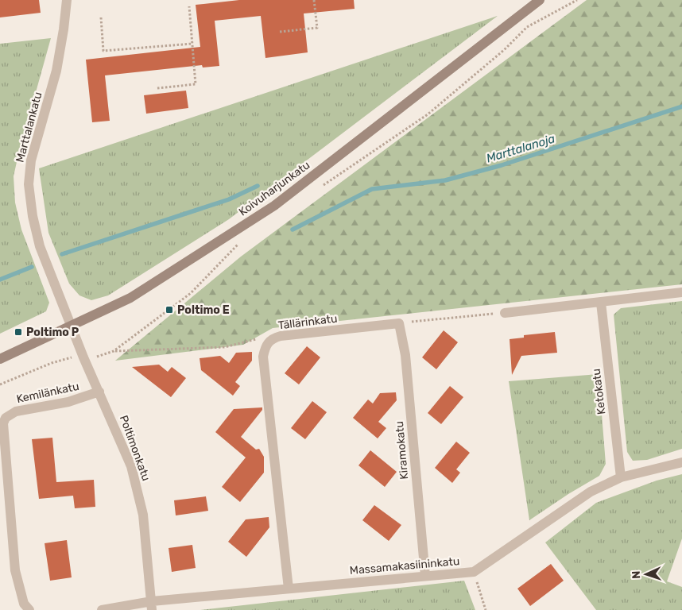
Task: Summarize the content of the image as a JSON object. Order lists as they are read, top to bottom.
{
  "streets": {
    "street": [
      "Marttalankatu",
      "Koivuharjunkatu",
      "Tällärinkatu",
      "Ketokatu",
      "Kemilänkatu",
      "Poltimonkatu",
      "Kiramokatu",
      "Massamakasiininkatu"
    ]
  },
  "crossings": [
    ["Marttalankatu", "Koivuharjunkatu"],
    ["Marttalankatu", "Poltimonkatu"],
    ["Koivuharjunkatu", "Poltimonkatu"],
    ["Tällärinkatu", "Kiramokatu"],
    ["Tällärinkatu", "Massamakasiininkatu"],
    ["Ketokatu", "Massamakasiininkatu"],
    ["Kemilänkatu", "Poltimonkatu"],
    ["Poltimonkatu", "Massamakasiininkatu"],
    ["Kiramokatu", "Massamakasiininkatu"]
  ],
  "water": ["Marttalanoja"],
  "places": {
    "transit": ["Poltimo E", "Poltimo P"]
  },
  "north": "left"
}
